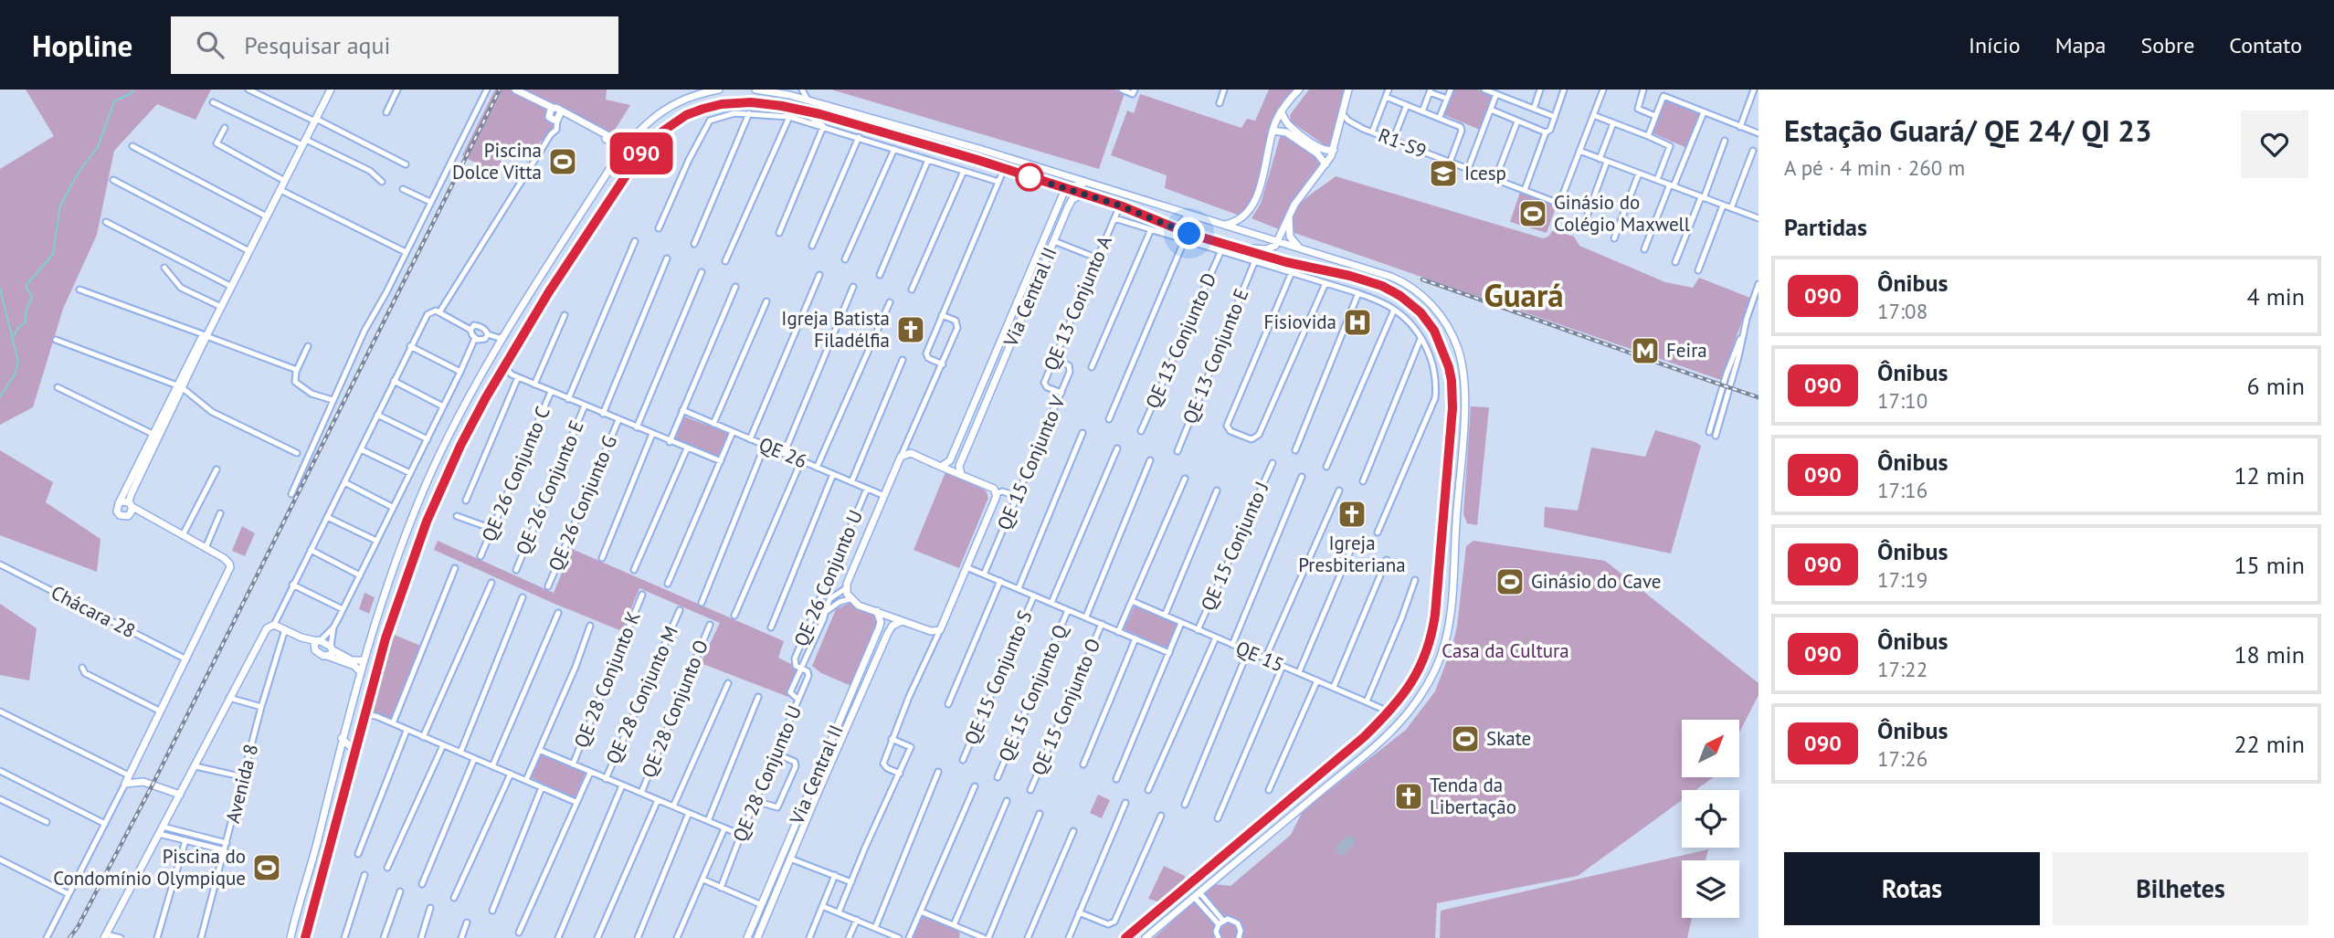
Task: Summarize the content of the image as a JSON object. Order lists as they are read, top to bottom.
{
  "streets": {
    "main road": ["Via Central II"],
    "street": [
      "R1-S9",
      "QE 13 Conjunto A",
      "QE 13 Conjunto D",
      "QE 13 Conjunto E",
      "QE 26",
      "QE 15 Conjunto V",
      "QE 26 Conjunto C",
      "QE 26 Conjunto E",
      "QE 26 Conjunto G",
      "QE 15 Conjunto J",
      "QE 26 Conjunto U",
      "Chácara 28",
      "QE 15",
      "QE 15 Conjunto S",
      "QE 28 Conjunto K",
      "QE 15 Conjunto Q",
      "QE 28 Conjunto M",
      "QE 15 Conjunto O",
      "QE 28 Conjunto O",
      "QE 28 Conjunto U",
      "Avenida 8"
    ]
  },
  "crossings": [
    ["QE 13 Conjunto A", "QE 15 Conjunto V"],
    ["QE 26", "QE 26 Conjunto U"],
    ["QE 15 Conjunto J", "QE 15"],
    ["QE 26 Conjunto U", "QE 28 Conjunto U"]
  ],
  "districts": ["Guará"],
  "parks": ["Casa da Cultura"],
  "places": {
    "sports": [
      "Piscina Dolce Vitta",
      "Ginásio do Colégio Maxwell",
      "Ginásio do Cave",
      "Skate",
      "Piscina do Condomínio Olympique"
    ],
    "school or university": ["Icesp"],
    "hospital": ["Fisiovida"],
    "church": ["Igreja Batista Filadélfia", "Igreja Presbiteriana", "Tenda da Libertação"],
    "metro station": ["Feira"]
  },
  "lines": ["bus line 090"],
  "north": "top right",
  "page": {
    "header": "Hopline",
    "search": "Pesquisar aqui",
    "nav": [
      "Início",
      "Mapa",
      "Sobre",
      "Contato"
    ],
    "on_map": "090",
    "heading": [
      ["Estação Guará/ QE 24/ QI 23", "A pé · 4 min · 260 m"],
      "Partidas"
    ],
    "list": [
      {
        "mark": "090",
        "name": "Ônibus",
        "note": "17:08",
        "value": "4 min"
      },
      {
        "mark": "090",
        "name": "Ônibus",
        "note": "17:10",
        "value": "6 min"
      },
      {
        "mark": "090",
        "name": "Ônibus",
        "note": "17:16",
        "value": "12 min"
      },
      {
        "mark": "090",
        "name": "Ônibus",
        "note": "17:19",
        "value": "15 min"
      },
      {
        "mark": "090",
        "name": "Ônibus",
        "note": "17:22",
        "value": "18 min"
      },
      {
        "mark": "090",
        "name": "Ônibus",
        "note": "17:26",
        "value": "22 min"
      }
    ],
    "buttons": ["Rotas", "Bilhetes"]
  }
}
